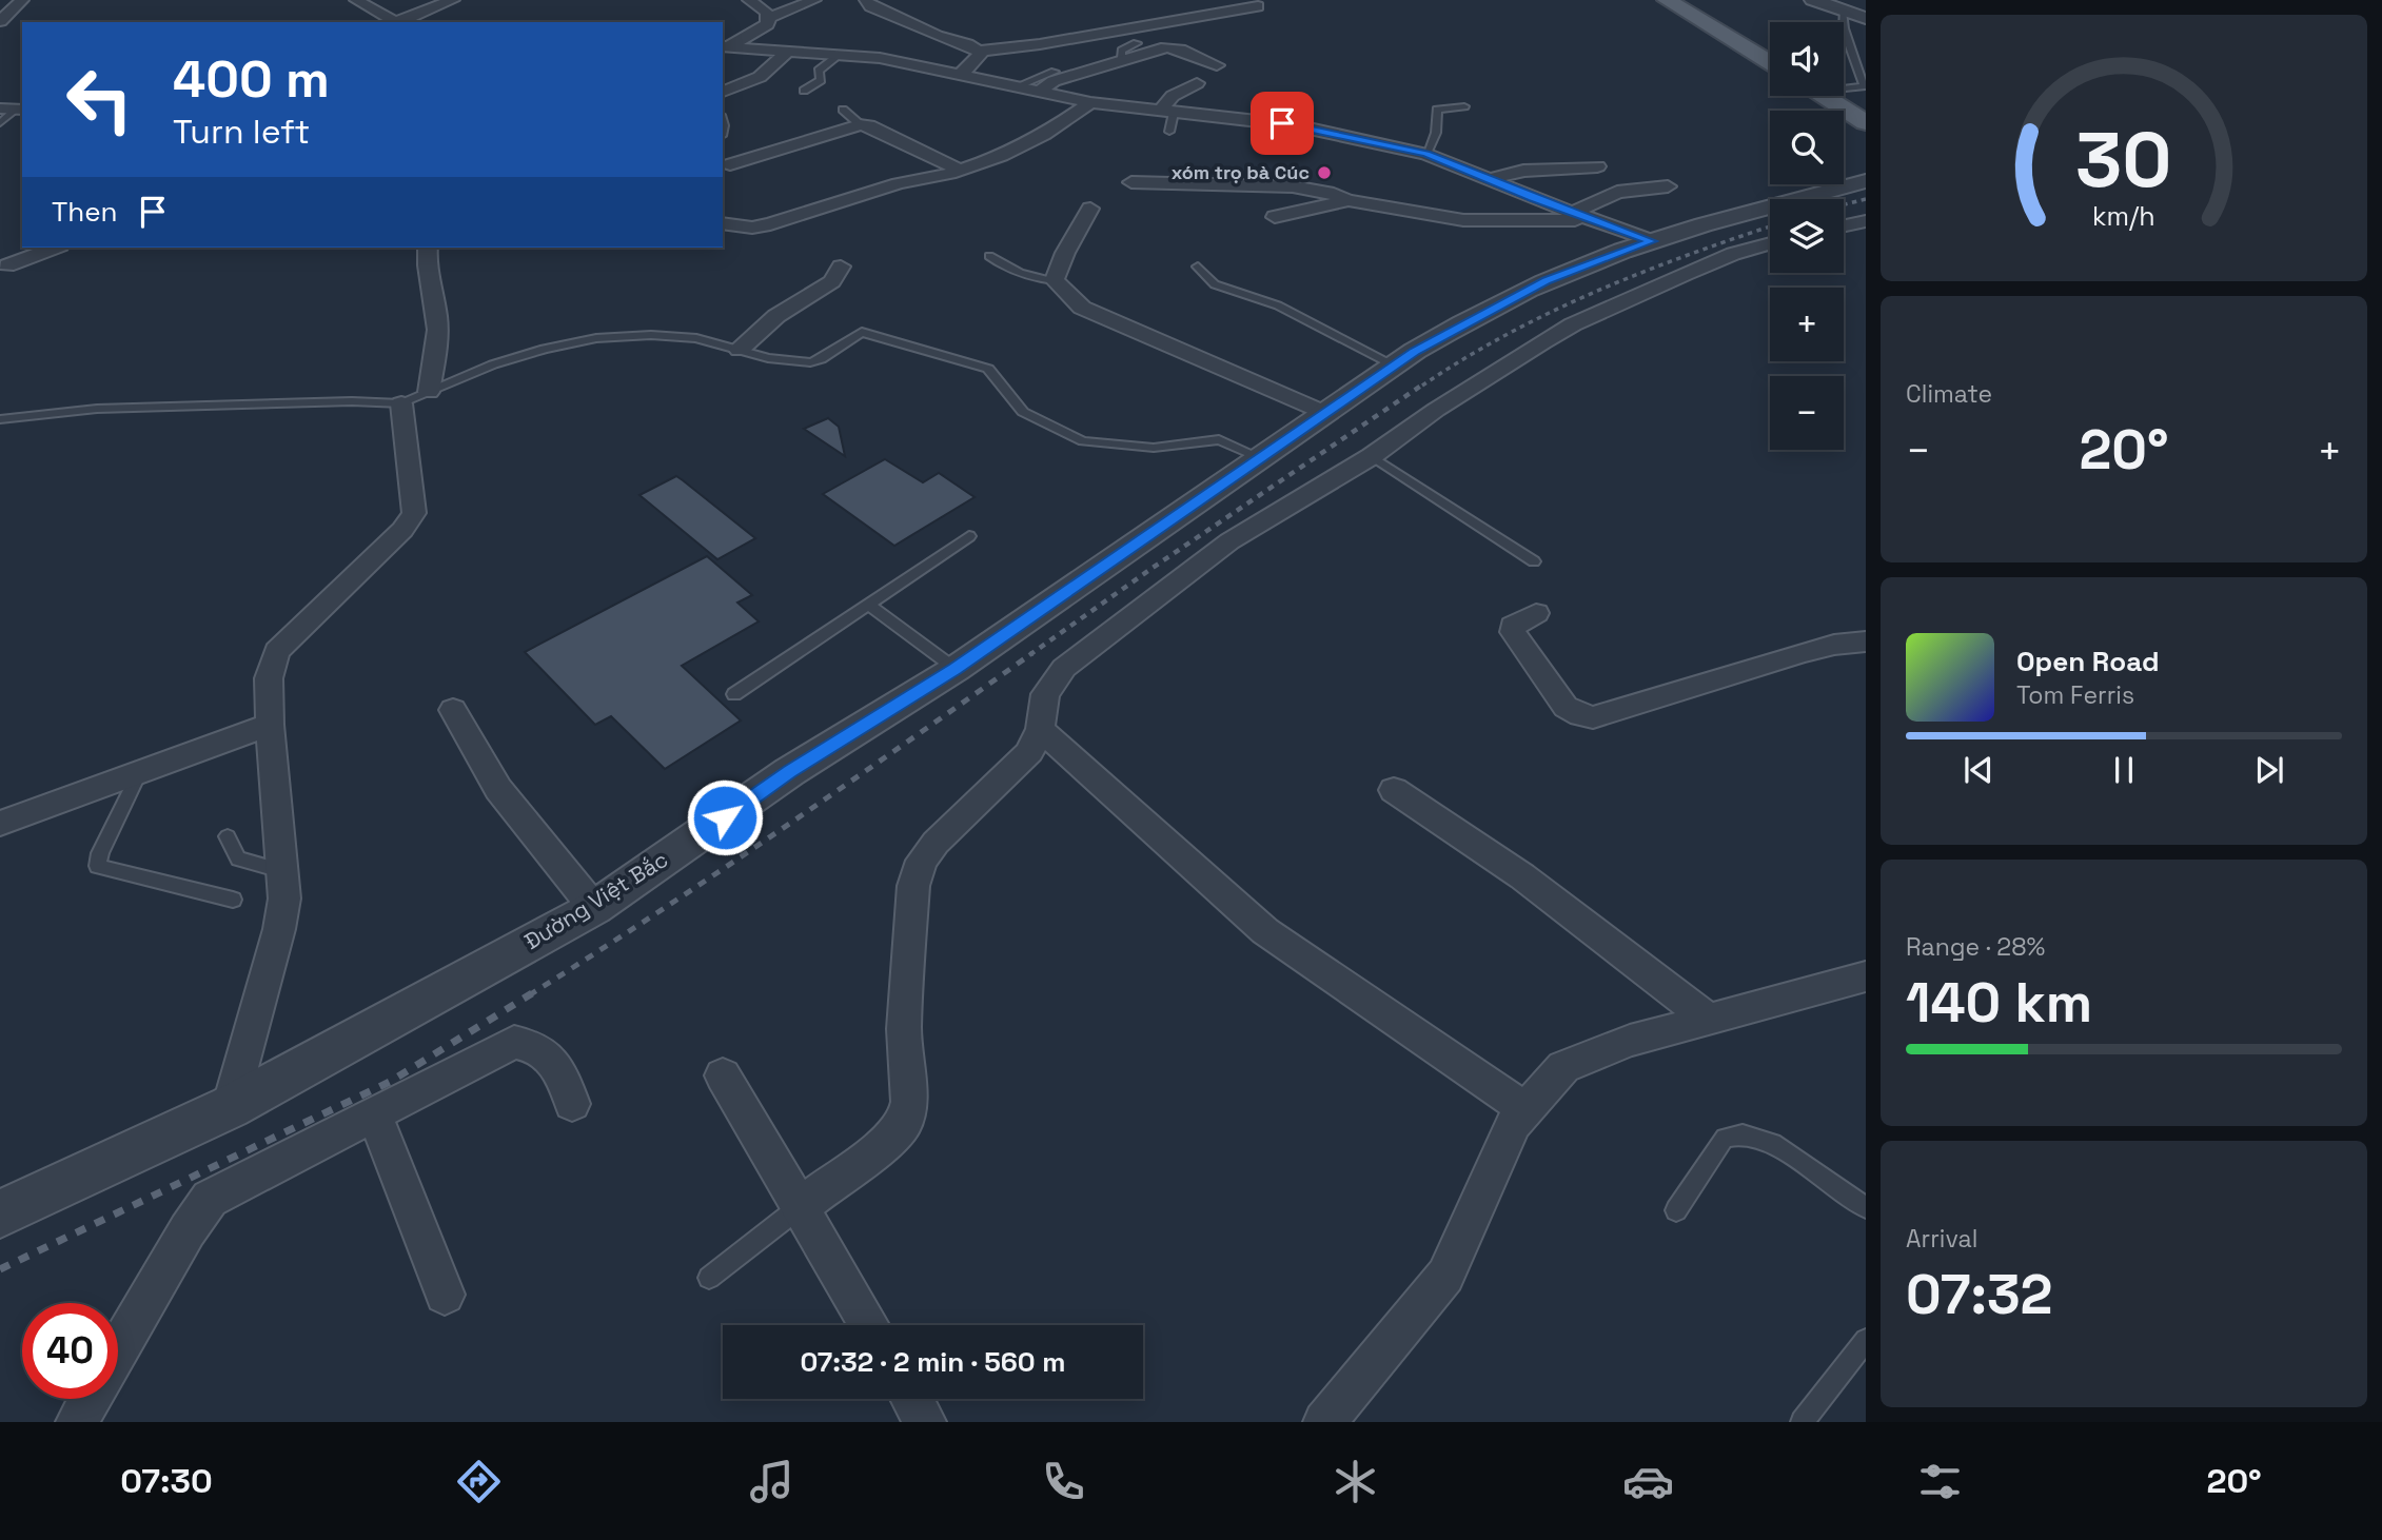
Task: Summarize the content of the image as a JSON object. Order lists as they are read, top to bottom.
{
  "streets": {
    "street": ["Đường Việt Bắc"]
  },
  "places": ["xóm trọ bà Cúc"],
  "page": {
    "map_buttons": ["+", "−"],
    "turn": ["400 m", "Turn left"],
    "then": "Then",
    "tile": [
      "Climate",
      ["Range · 28%", "140 km"],
      ["Arrival", "07:32"]
    ],
    "heat": ["−", "20°", "+"],
    "song": ["Open Road", "Tom Ferris"],
    "limit": "40",
    "trip": "07:32 · 2 min · 560 m",
    "tabs": ["07:30", "20°"],
    "gauge": ["30", "km/h"]
  }
}
